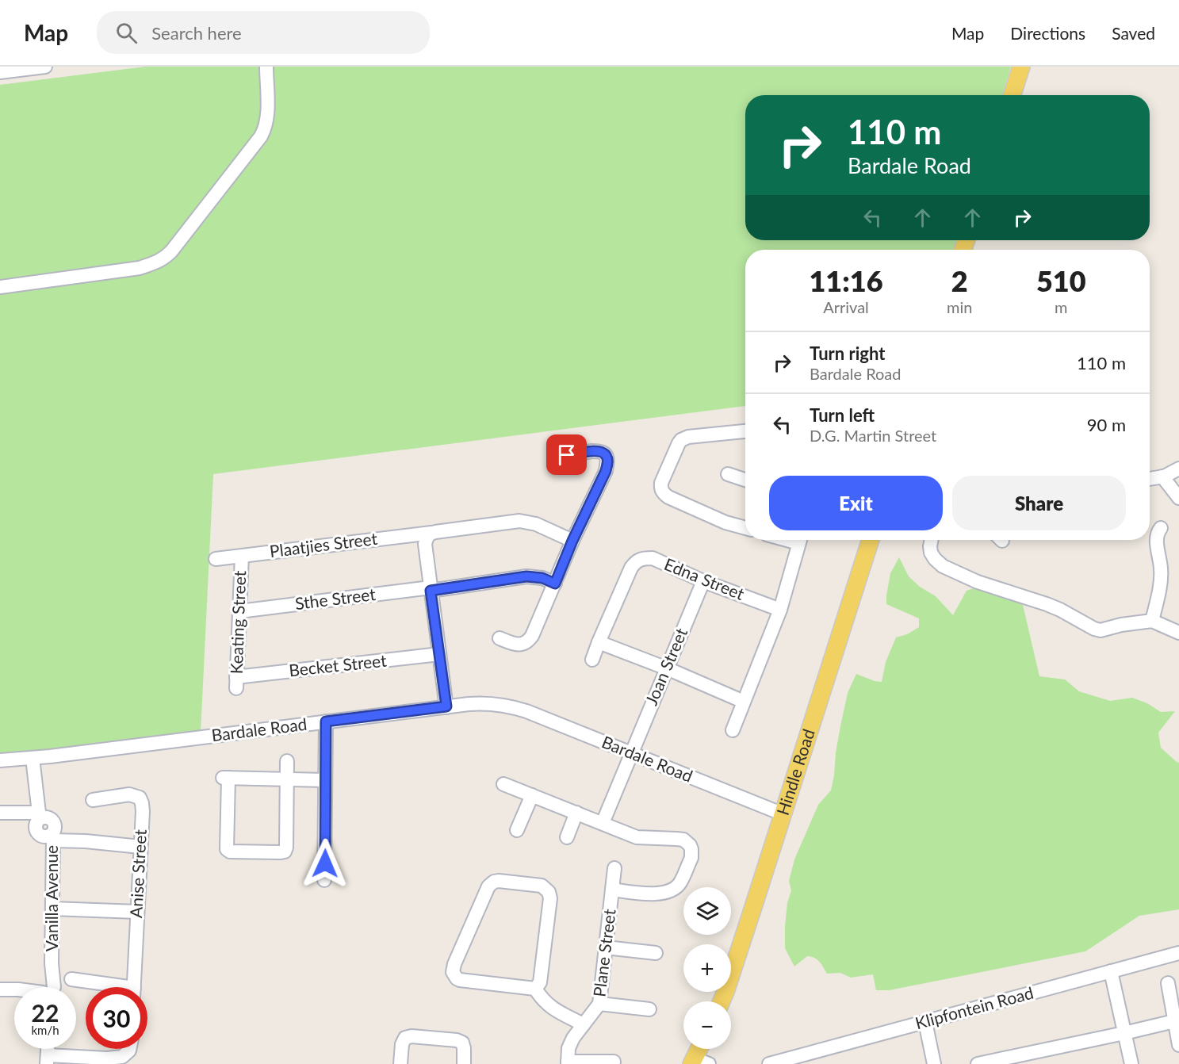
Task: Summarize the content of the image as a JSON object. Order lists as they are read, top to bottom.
{
  "streets": {
    "main road": ["Hindle Road"],
    "street": [
      "Plaatjies Street",
      "Edna Street",
      "Sthe Street",
      "Keating Street",
      "Becket Street",
      "Joan Street",
      "Bardale Road",
      "Anise Street",
      "Vanilla Avenue",
      "Plane Street",
      "Klipfontein Road"
    ]
  },
  "crossings": [
    ["Plaatjies Street", "Keating Street"],
    ["Edna Street", "Joan Street"],
    ["Sthe Street", "Keating Street"],
    ["Keating Street", "Becket Street"],
    ["Joan Street", "Bardale Road"],
    ["Joan Street", "Plane Street"],
    ["Bardale Road", "Hindle Road"]
  ],
  "page": {
    "header": "Map",
    "search": "Search here",
    "nav": ["Map", "Directions", "Saved"],
    "turn": ["110 m", "Bardale Road"],
    "eta": [
      "11:16",
      "Arrival",
      "2",
      "min",
      "510",
      "m"
    ],
    "list": [
      {
        "name": "Turn right",
        "note": "Bardale Road",
        "value": "110 m"
      },
      {
        "name": "Turn left",
        "note": "D.G. Martin Street",
        "value": "90 m"
      }
    ],
    "buttons": ["Exit", "Share"],
    "map_buttons": ["+", "−"],
    "speed": "22 km/h",
    "limit": "30"
  }
}
